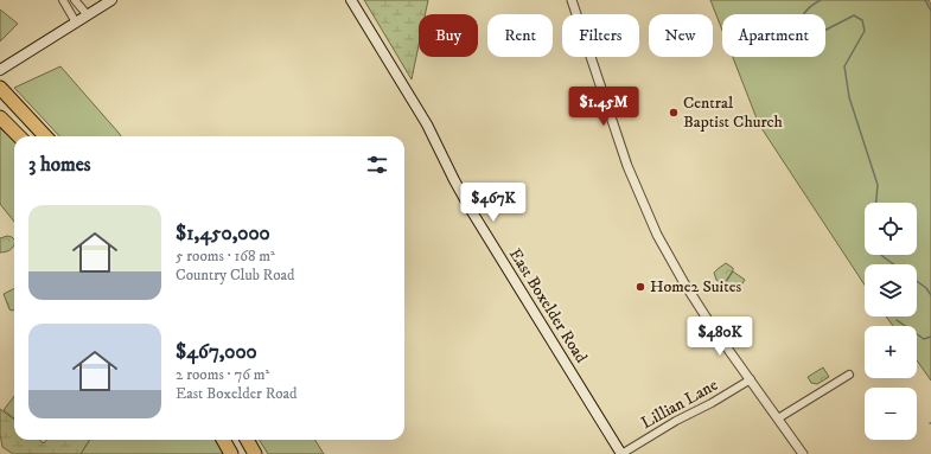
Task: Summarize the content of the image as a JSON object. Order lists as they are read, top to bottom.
{
  "streets": {
    "main road": ["East Boxelder Road"],
    "street": ["Lillian Lane"]
  },
  "crossings": [
    ["East Boxelder Road", "Lillian Lane"]
  ],
  "places": ["Central Baptist Church", "Home2 Suites"],
  "page": {
    "chip": [
      "Buy",
      "Rent",
      "Filters",
      "New",
      "Apartment"
    ],
    "price": ["$1.45M", "$467K", "$480K"],
    "heading": "3 homes",
    "list": [
      {
        "name": "$1,450,000",
        "note": "5 rooms · 168 m² · Country Club Road"
      },
      {
        "name": "$467,000",
        "note": "2 rooms · 76 m² · East Boxelder Road"
      }
    ],
    "map_buttons": ["+", "−"]
  }
}
